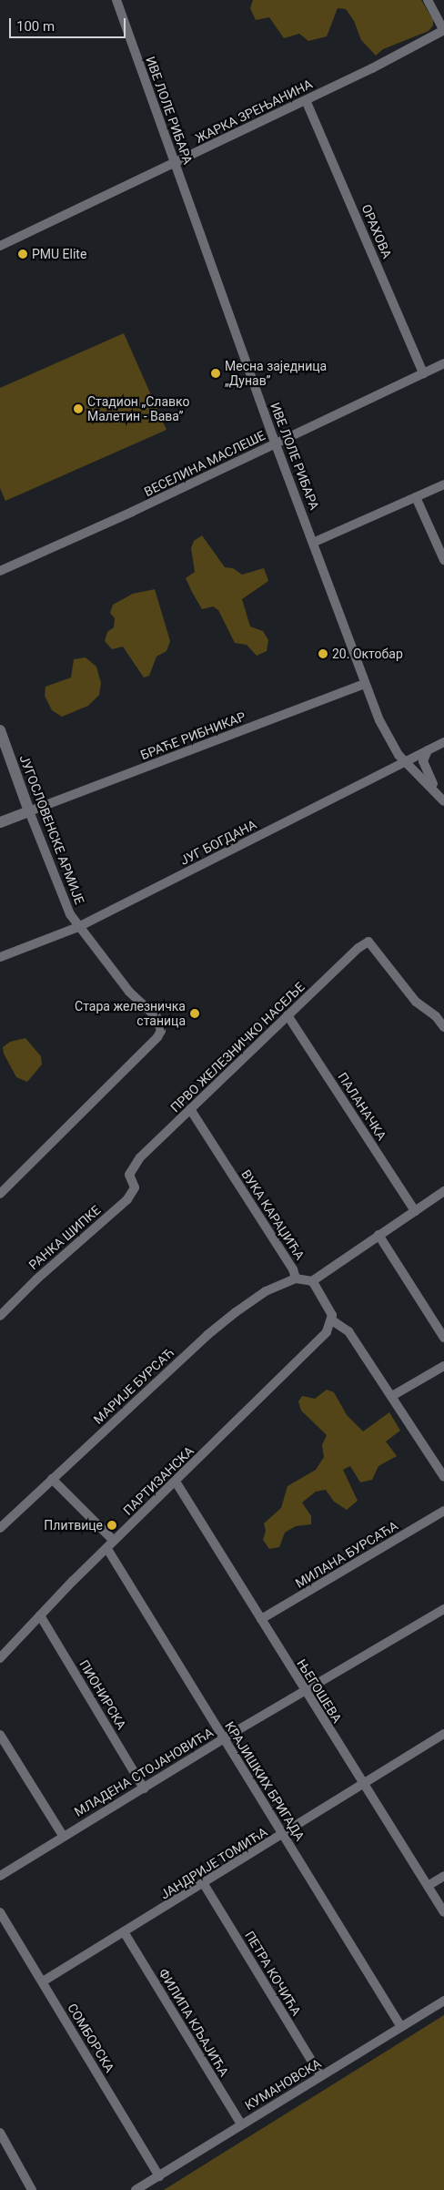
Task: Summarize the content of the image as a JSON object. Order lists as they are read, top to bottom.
{
  "streets": {
    "street": [
      "ИВЕ ЛОЛЕ РИБАРА",
      "ЖАРКА ЗРЕЊАНИНА",
      "ОРАХОВА",
      "ВЕСЕЛИНА МАСЛЕШЕ",
      "БРАЋЕ РИБНИКАР",
      "ЈУГОСЛОВЕНСКЕ АРМИЈЕ",
      "ЈУГ БОГДАНА",
      "ПРВО ЖЕЛЕЗНИЧКО НАСЕЉЕ",
      "ПАЛАНАЧКА",
      "ВУКА КАРАЏИЋА",
      "РАНКА ШИПКЕ",
      "МАРИЈЕ БУРСАЋ",
      "ПАРТИЗАНСКА",
      "МИЛАНА БУРСАЋА",
      "ЊЕГОШЕВА",
      "ПИОНИРСКА",
      "МЛАДЕНА СТОЈАНОВИЋА",
      "КРАЈИШКИХ БРИГАДА",
      "ЈАНДРИЈЕ ТОМИЋА",
      "ПЕТРА КОЧИЋА",
      "ФИЛИПА КЉАЈИЋА",
      "СОМБОРСКА",
      "КУМАНОВСКА"
    ]
  },
  "crossings": [
    ["ИВЕ ЛОЛЕ РИБАРА", "ЖАРКА ЗРЕЊАНИНА"],
    ["ИВЕ ЛОЛЕ РИБАРА", "ВЕСЕЛИНА МАСЛЕШЕ"],
    ["ИВЕ ЛОЛЕ РИБАРА", "БРАЋЕ РИБНИКАР"],
    ["ИВЕ ЛОЛЕ РИБАРА", "ЈУГ БОГДАНА"],
    ["ЖАРКА ЗРЕЊАНИНА", "ОРАХОВА"],
    ["ОРАХОВА", "ВЕСЕЛИНА МАСЛЕШЕ"],
    ["БРАЋЕ РИБНИКАР", "ЈУГОСЛОВЕНСКЕ АРМИЈЕ"],
    ["ЈУГОСЛОВЕНСКЕ АРМИЈЕ", "ЈУГ БОГДАНА"],
    ["ПРВО ЖЕЛЕЗНИЧКО НАСЕЉЕ", "ПАЛАНАЧКА"],
    ["ПРВО ЖЕЛЕЗНИЧКО НАСЕЉЕ", "ВУКА КАРАЏИЋА"],
    ["ПРВО ЖЕЛЕЗНИЧКО НАСЕЉЕ", "РАНКА ШИПКЕ"],
    ["ВУКА КАРАЏИЋА", "МАРИЈЕ БУРСАЋ"],
    ["ПАРТИЗАНСКА", "ЊЕГОШЕВА"],
    ["ПАРТИЗАНСКА", "ПИОНИРСКА"],
    ["ПАРТИЗАНСКА", "КРАЈИШКИХ БРИГАДА"],
    ["МИЛАНА БУРСАЋА", "ЊЕГОШЕВА"],
    ["ЊЕГОШЕВА", "МЛАДЕНА СТОЈАНОВИЋА"],
    ["ЊЕГОШЕВА", "ЈАНДРИЈЕ ТОМИЋА"],
    ["ПИОНИРСКА", "МЛАДЕНА СТОЈАНОВИЋА"],
    ["МЛАДЕНА СТОЈАНОВИЋА", "КРАЈИШКИХ БРИГАДА"],
    ["КРАЈИШКИХ БРИГАДА", "ЈАНДРИЈЕ ТОМИЋА"],
    ["КРАЈИШКИХ БРИГАДА", "КУМАНОВСКА"],
    ["ЈАНДРИЈЕ ТОМИЋА", "ПЕТРА КОЧИЋА"],
    ["ЈАНДРИЈЕ ТОМИЋА", "ФИЛИПА КЉАЈИЋА"],
    ["ЈАНДРИЈЕ ТОМИЋА", "СОМБОРСКА"],
    ["ПЕТРА КОЧИЋА", "КУМАНОВСКА"],
    ["ФИЛИПА КЉАЈИЋА", "КУМАНОВСКА"],
    ["СОМБОРСКА", "КУМАНОВСКА"]
  ],
  "places": [
    "PMU Elite",
    "Месна заједница „Дунав”",
    "Стадион „Славко Малетин - Вава”",
    "20. Октобар",
    "Стара железничка станица",
    "Плитвице"
  ],
  "scale_bar": "100 m"
}
